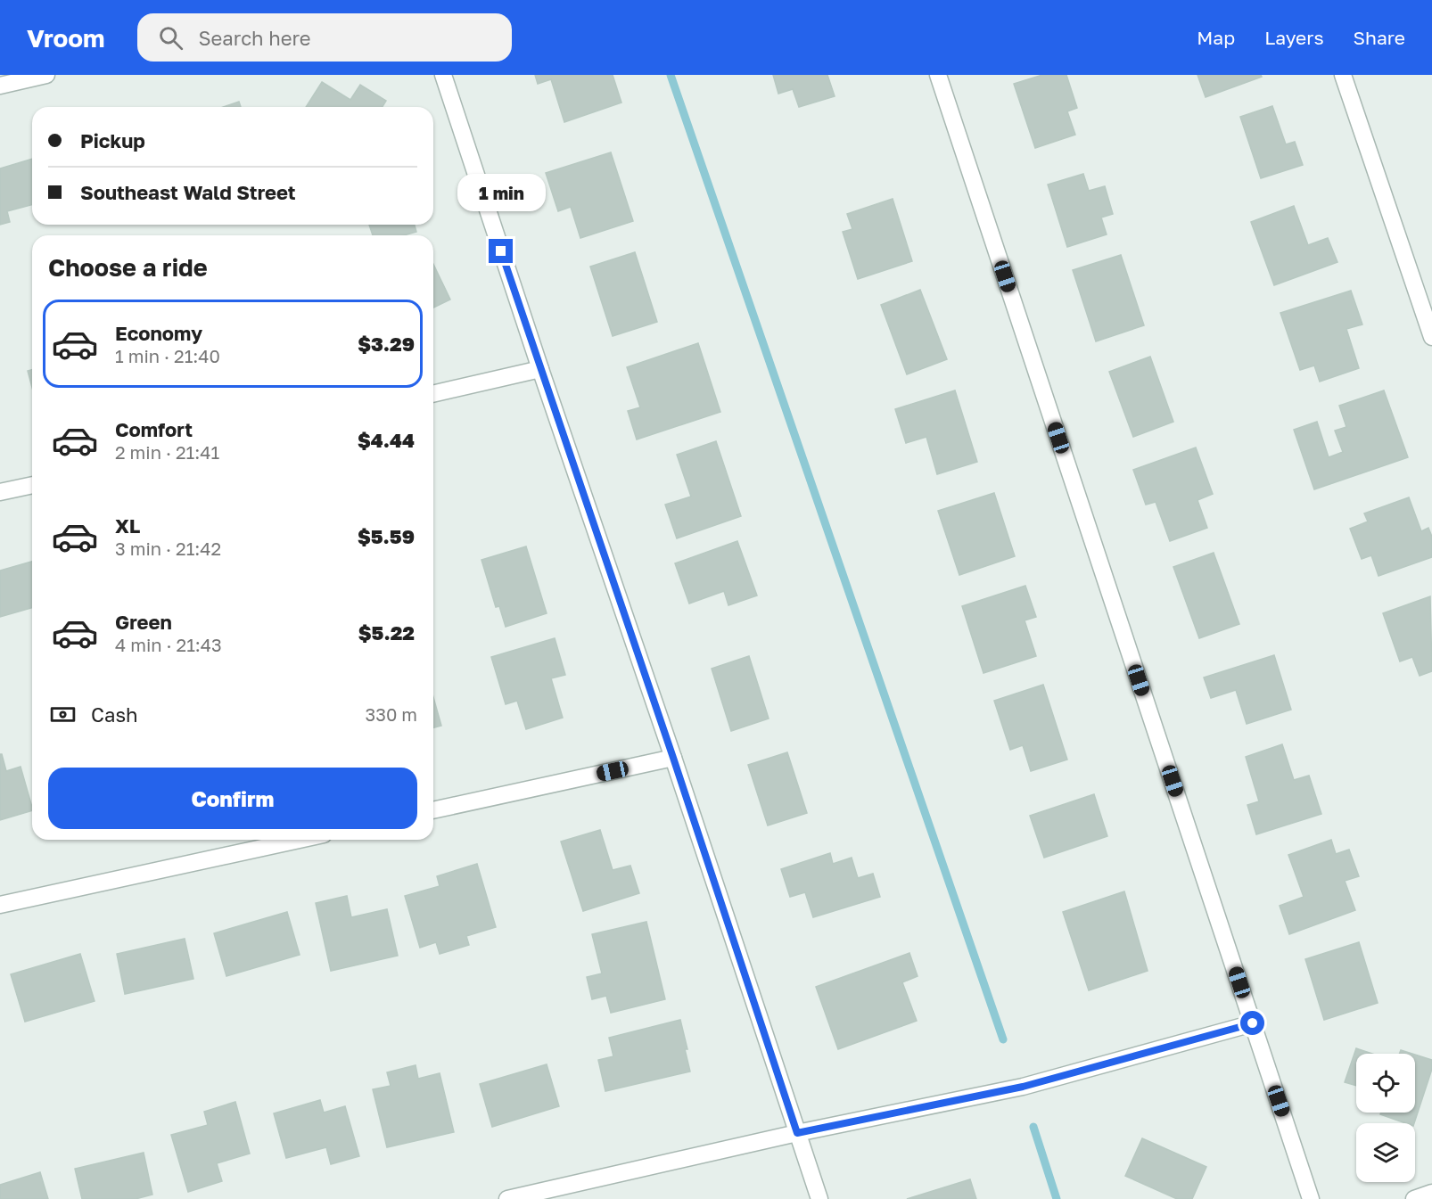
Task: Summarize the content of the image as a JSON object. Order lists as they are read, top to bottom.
{
  "page": {
    "header": "Vroom",
    "search": "Search here",
    "nav": ["Map", "Layers", "Share"],
    "banner": ["Pickup", "Southeast Wald Street"],
    "bubble": "1 min",
    "heading": "Choose a ride",
    "list": [
      {
        "name": "Economy",
        "note": "1 min · 21:40",
        "value": "$3.29"
      },
      {
        "name": "Comfort",
        "note": "2 min · 21:41",
        "value": "$4.44"
      },
      {
        "name": "XL",
        "note": "3 min · 21:42",
        "value": "$5.59"
      },
      {
        "name": "Green",
        "note": "4 min · 21:43",
        "value": "$5.22"
      }
    ],
    "pay": ["Cash", "330 m"],
    "buttons": "Confirm"
  }
}
